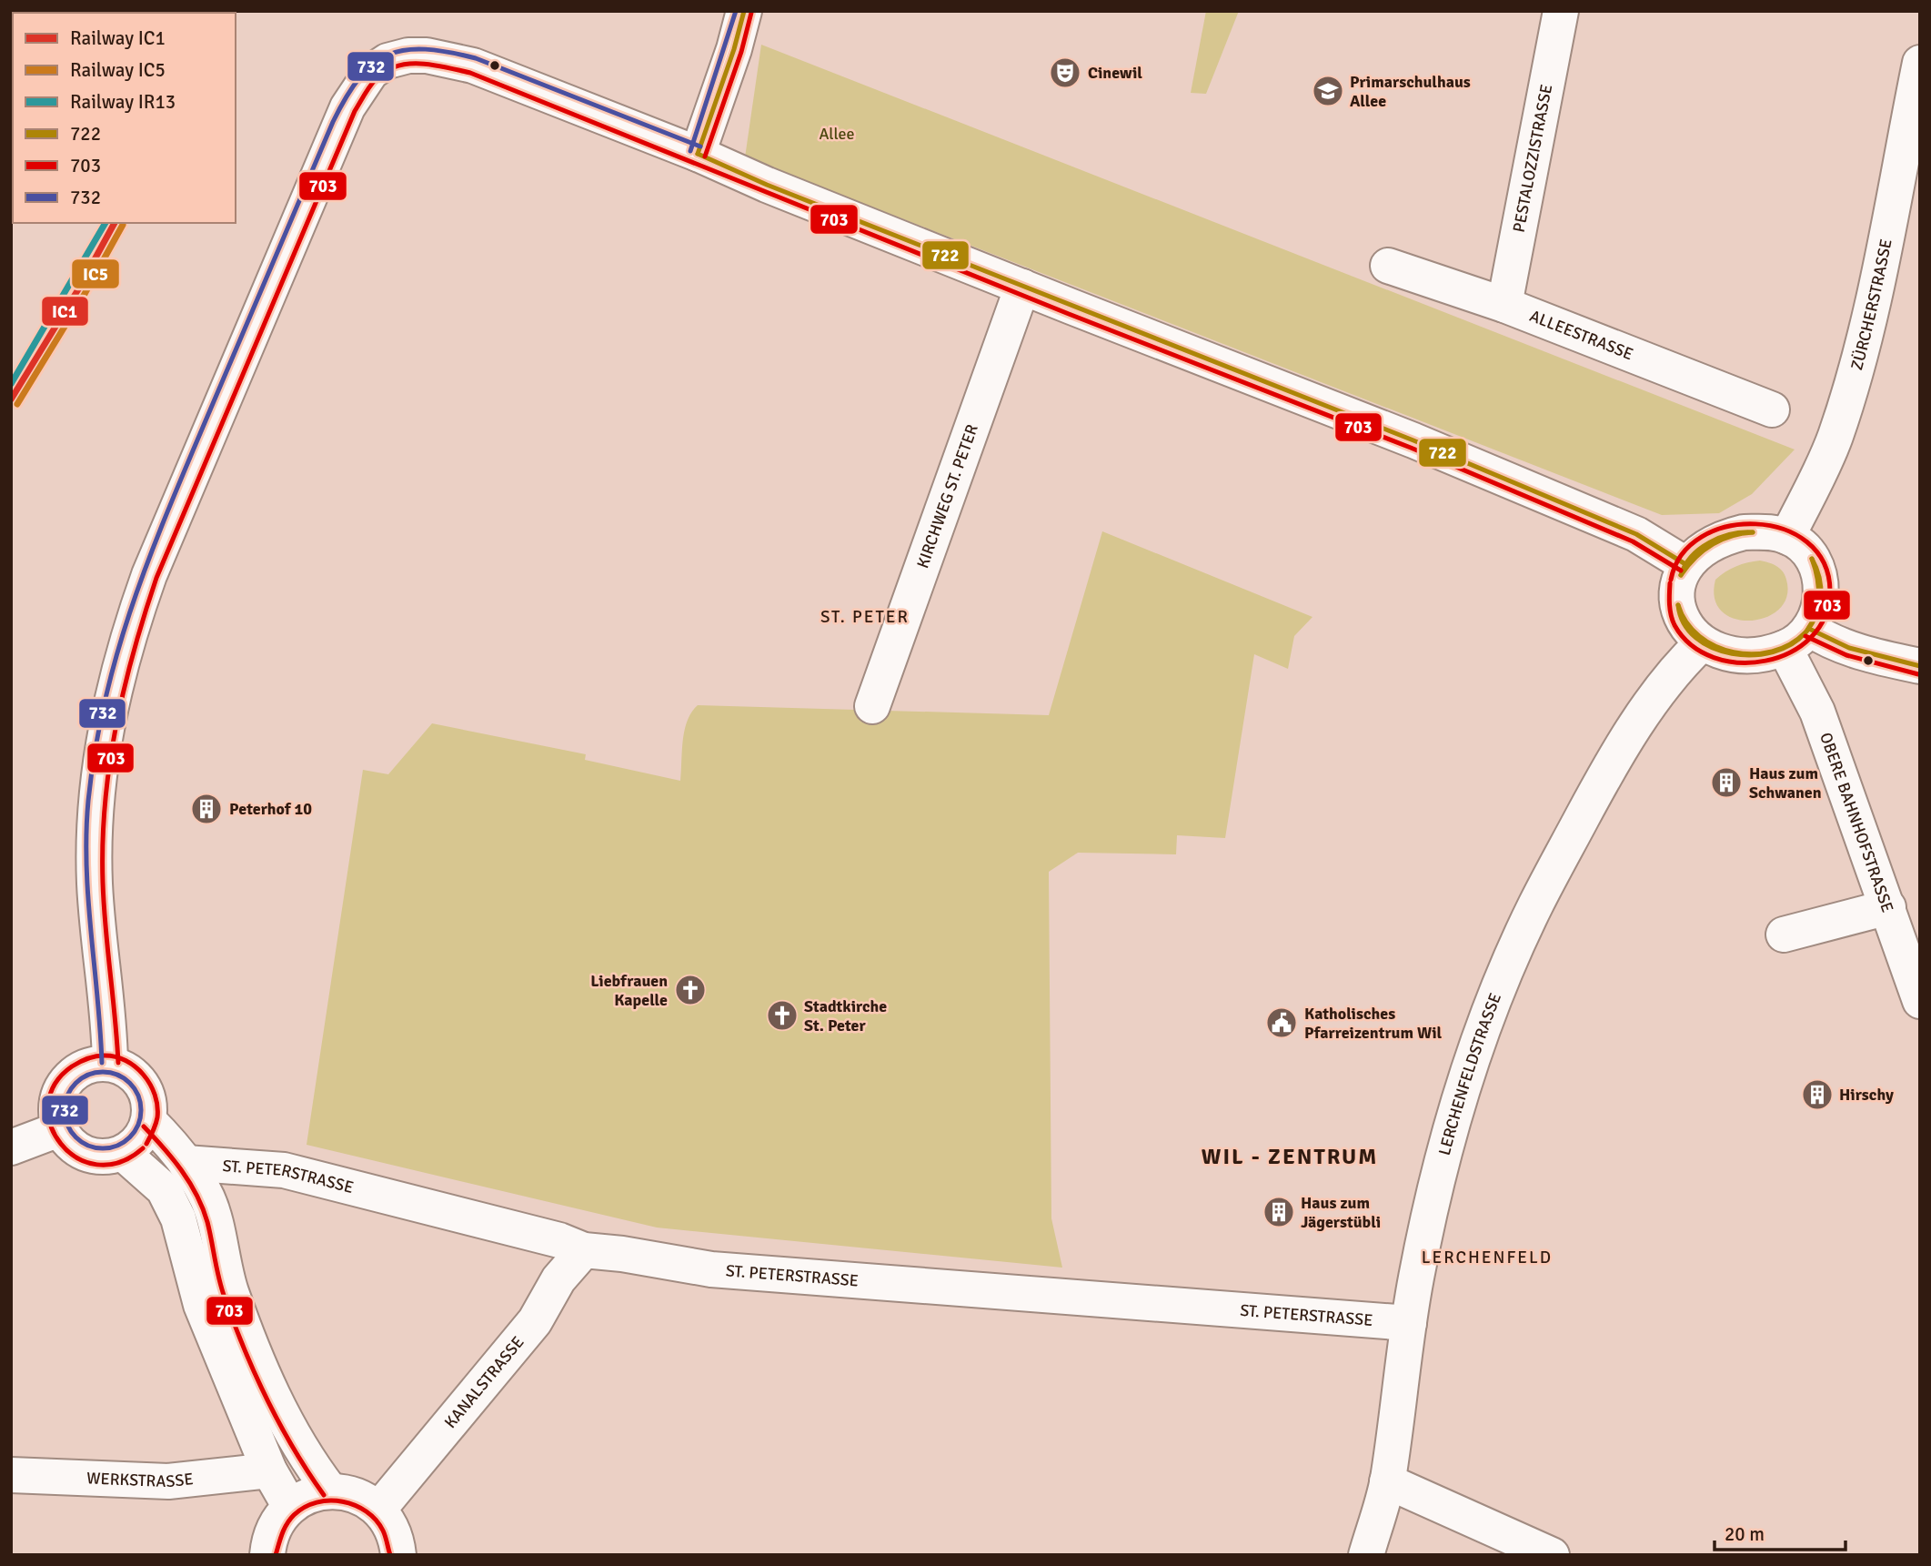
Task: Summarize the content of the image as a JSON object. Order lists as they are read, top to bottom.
{
  "streets": {
    "street": [
      "PESTALOZZISTRASSE",
      "ZÜRCHERSTRASSE",
      "ALLEESTRASSE",
      "KIRCHWEG ST. PETER",
      "OBERE BAHNHOFSTRASSE",
      "LERCHENFELDSTRASSE",
      "ST. PETERSTRASSE",
      "KANALSTRASSE",
      "WERKSTRASSE"
    ]
  },
  "crossings": [
    ["PESTALOZZISTRASSE", "ALLEESTRASSE"],
    ["ZÜRCHERSTRASSE", "OBERE BAHNHOFSTRASSE"],
    ["ZÜRCHERSTRASSE", "LERCHENFELDSTRASSE"],
    ["OBERE BAHNHOFSTRASSE", "LERCHENFELDSTRASSE"],
    ["LERCHENFELDSTRASSE", "ST. PETERSTRASSE"],
    ["ST. PETERSTRASSE", "KANALSTRASSE"]
  ],
  "districts": ["ST. PETER", "WIL - ZENTRUM", "LERCHENFELD"],
  "parks": ["Allee"],
  "places": {
    "theatre": ["Cinewil"],
    "school or university": ["Primarschulhaus Allee"],
    "building": [
      "Haus zum Schwanen",
      "Peterhof 10",
      "Hirschy",
      "Haus zum Jägerstübli"
    ],
    "church": ["Liebfrauen Kapelle", "Stadtkirche St. Peter"],
    "public building": ["Katholisches Pfarreizentrum Wil"]
  },
  "lines": [
    "transit line 722",
    "transit line 732",
    "transit line 703",
    "rail line IC1",
    "rail line IR13",
    "rail line IC5"
  ],
  "legend": [
    "Railway IC1",
    "Railway IC5",
    "Railway IR13",
    "722",
    "703",
    "732"
  ],
  "scale_bar": "20 m"
}
